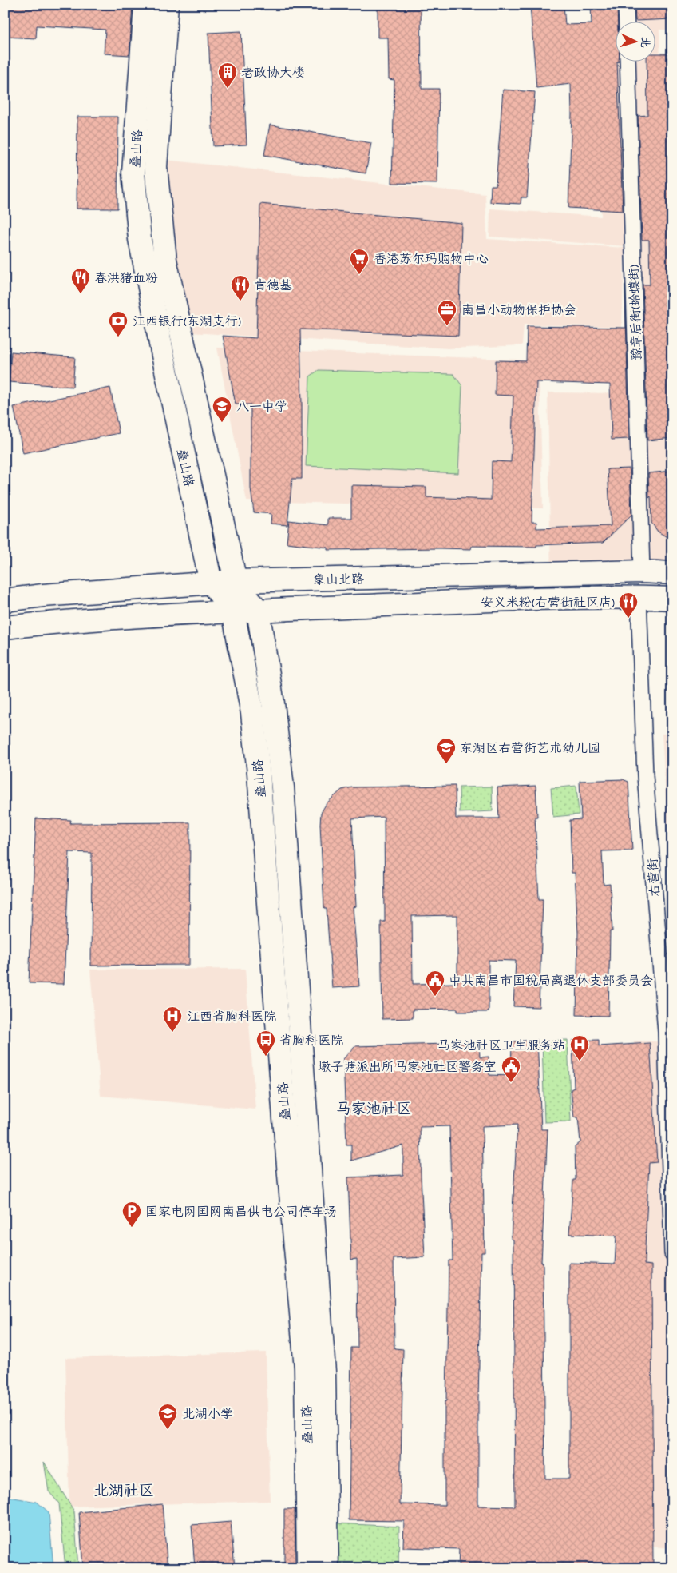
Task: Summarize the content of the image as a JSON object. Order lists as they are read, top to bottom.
{
  "streets": {
    "main road": ["叠山路", "象山北路"],
    "street": ["豫章后街(蛤蟆街)", "右营街"]
  },
  "crossings": [
    ["叠山路", "象山北路"],
    ["豫章后街(蛤蟆街)", "象山北路"]
  ],
  "districts": ["马家池社区", "北湖社区"],
  "places": {
    "building": ["老政协大楼"],
    "supermarket": ["香港苏尔玛购物中心"],
    "restaurant": ["春洪猪血粉", "肯德基", "安义米粉(右营街社区店)"],
    "office": ["南昌小动物保护协会"],
    "bank": ["江西银行(东湖支行)"],
    "school or university": ["八一中学", "东湖区右营街艺术幼儿园", "北湖小学"],
    "public building": ["中共南昌市国税局离退休支部委员会", "墩子塘派出所马家池社区警务室"],
    "hospital": ["江西省胸科医院", "马家池社区卫生服务站"],
    "bus stop": ["省胸科医院"],
    "parking": ["国家电网国网南昌供电公司停车场"]
  },
  "north": "right"
}
